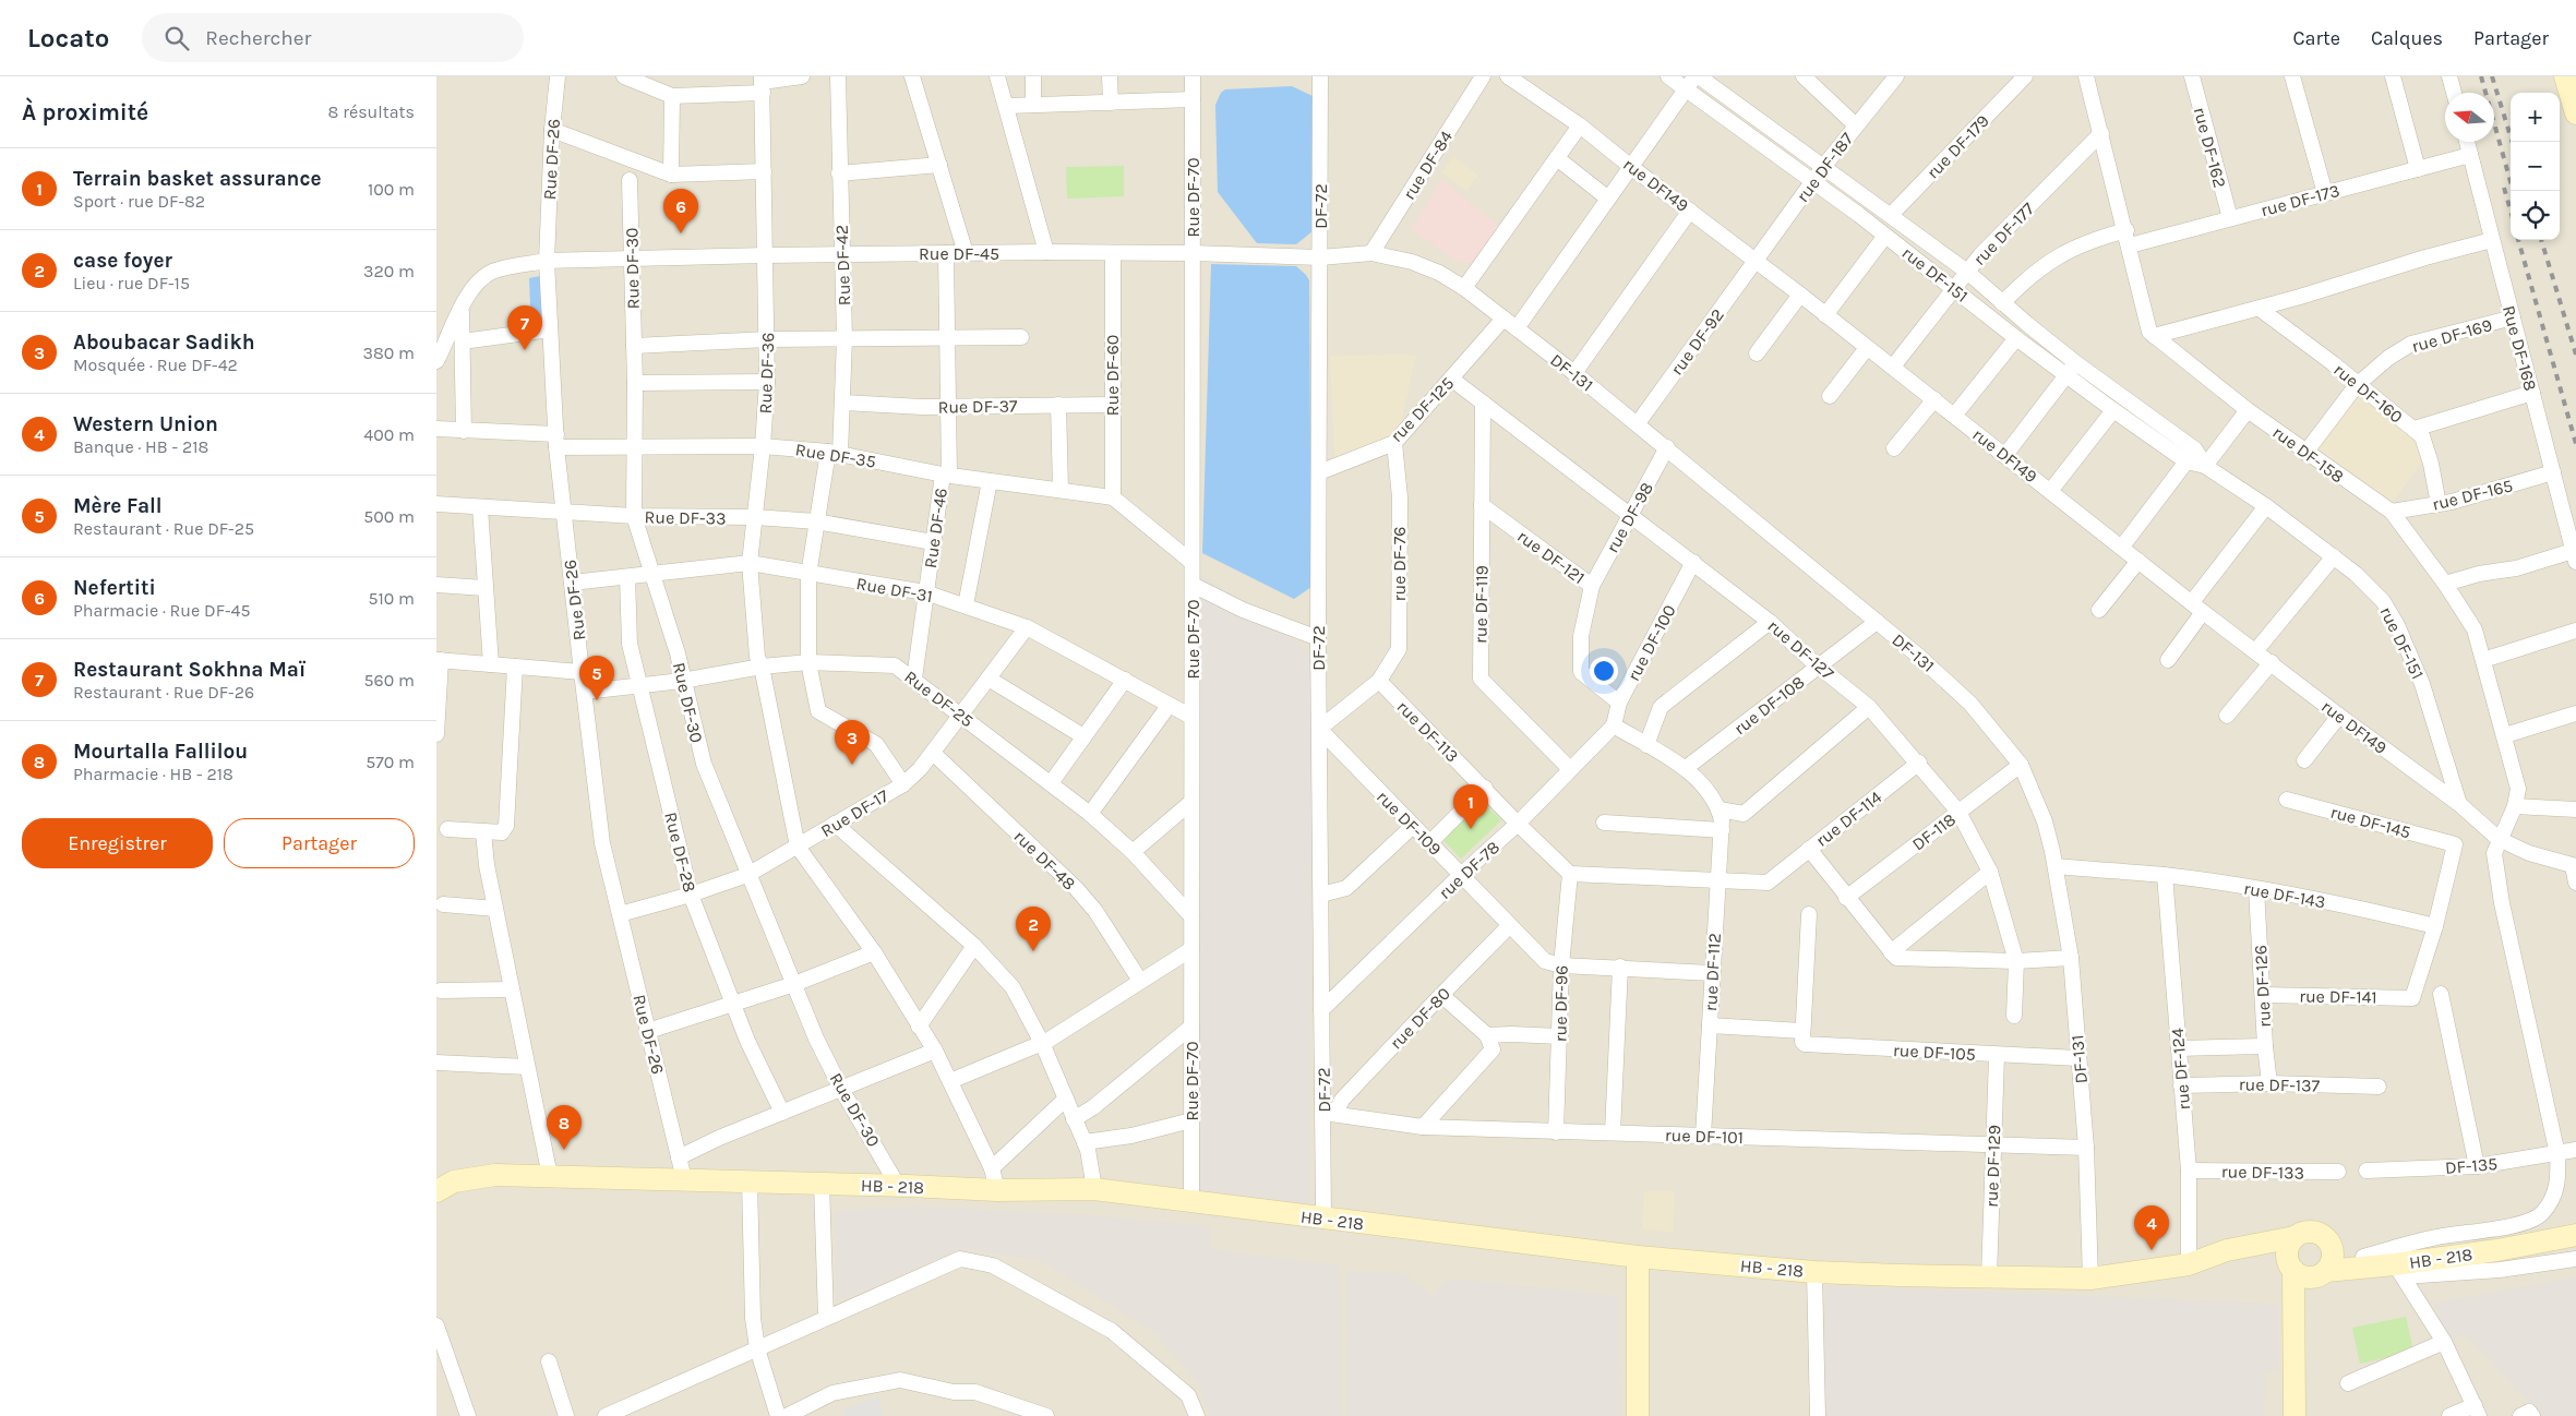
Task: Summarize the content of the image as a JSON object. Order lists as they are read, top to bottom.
{
  "streets": {
    "main road": ["HB - 218"],
    "street": [
      "rue DF-179",
      "rue DF-162",
      "Rue DF-26",
      "rue DF-84",
      "rue DF-187",
      "rue DF149",
      "Rue DF-70",
      "rue DF-173",
      "DF-72",
      "rue DF-177",
      "Rue DF-45",
      "Rue DF-42",
      "Rue DF-30",
      "rue DF-151",
      "rue DF-169",
      "rue DF-92",
      "Rue DF-168",
      "DF-131",
      "Rue DF-36",
      "Rue DF-60",
      "rue DF-160",
      "Rue DF-37",
      "rue DF-125",
      "rue DF-158",
      "Rue DF-35",
      "rue DF-165",
      "Rue DF-33",
      "rue DF-98",
      "Rue DF-46",
      "rue DF-121",
      "rue DF-76",
      "Rue DF-31",
      "rue DF-119",
      "rue DF-100",
      "rue DF-127",
      "Rue DF-25",
      "rue DF-108",
      "rue DF-113",
      "Rue DF-17",
      "rue DF-114",
      "rue DF-145",
      "rue DF-109",
      "DF-118",
      "Rue DF-28",
      "rue DF-48",
      "rue DF-78",
      "rue DF-143",
      "rue DF-112",
      "rue DF-126",
      "rue DF-141",
      "rue DF-96",
      "rue DF-80",
      "rue DF-105",
      "rue DF-124",
      "rue DF-137",
      "rue DF-101",
      "DF-135",
      "rue DF-129",
      "rue DF-133"
    ]
  },
  "crossings": [
    ["rue DF-179", "rue DF-151"],
    ["rue DF-162", "rue DF-173"],
    ["Rue DF-26", "Rue DF-45"],
    ["Rue DF-26", "Rue DF-35"],
    ["Rue DF-26", "Rue DF-33"],
    ["Rue DF-26", "Rue DF-31"],
    ["Rue DF-26", "Rue DF-25"],
    ["Rue DF-26", "Rue DF-17"],
    ["Rue DF-26", "HB - 218"],
    ["rue DF-84", "Rue DF-45"],
    ["rue DF-84", "DF-131"],
    ["rue DF-187", "rue DF149"],
    ["rue DF-187", "rue DF-151"],
    ["rue DF-187", "rue DF-92"],
    ["rue DF149", "rue DF-177"],
    ["rue DF149", "rue DF-151"],
    ["rue DF149", "rue DF-92"],
    ["rue DF149", "rue DF-158"],
    ["Rue DF-70", "Rue DF-45"],
    ["Rue DF-70", "Rue DF-31"],
    ["Rue DF-70", "Rue DF-25"],
    ["Rue DF-70", "HB - 218"],
    ["rue DF-173", "Rue DF-168"],
    ["DF-72", "Rue DF-45"],
    ["DF-72", "rue DF-125"],
    ["DF-72", "rue DF-76"],
    ["DF-72", "rue DF-109"],
    ["DF-72", "rue DF-78"],
    ["DF-72", "rue DF-80"],
    ["DF-72", "rue DF-101"],
    ["DF-72", "HB - 218"],
    ["rue DF-177", "rue DF-151"],
    ["Rue DF-45", "Rue DF-42"],
    ["Rue DF-45", "Rue DF-30"],
    ["Rue DF-45", "DF-131"],
    ["Rue DF-45", "Rue DF-36"],
    ["Rue DF-45", "Rue DF-60"],
    ["Rue DF-45", "Rue DF-46"],
    ["Rue DF-42", "Rue DF-37"],
    ["Rue DF-42", "Rue DF-35"],
    ["Rue DF-42", "Rue DF-33"],
    ["Rue DF-42", "Rue DF-31"],
    ["Rue DF-42", "Rue DF-25"],
    ["Rue DF-42", "Rue DF-17"],
    ["Rue DF-30", "Rue DF-35"],
    ["Rue DF-30", "Rue DF-33"],
    ["Rue DF-30", "Rue DF-31"],
    ["Rue DF-30", "Rue DF-25"],
    ["Rue DF-30", "Rue DF-17"],
    ["Rue DF-30", "HB - 218"],
    ["rue DF-169", "Rue DF-168"],
    ["rue DF-169", "rue DF-160"],
    ["rue DF-169", "rue DF-158"],
    ["rue DF-92", "DF-131"],
    ["Rue DF-168", "rue DF-165"],
    ["DF-131", "rue DF-125"],
    ["DF-131", "rue DF-98"],
    ["DF-131", "rue DF-108"],
    ["DF-131", "DF-118"],
    ["DF-131", "rue DF-143"],
    ["DF-131", "rue DF-105"],
    ["DF-131", "rue DF-101"],
    ["DF-131", "HB - 218"],
    ["Rue DF-36", "Rue DF-35"],
    ["Rue DF-36", "Rue DF-33"],
    ["Rue DF-36", "Rue DF-31"],
    ["Rue DF-36", "Rue DF-25"],
    ["Rue DF-36", "Rue DF-17"],
    ["Rue DF-60", "Rue DF-37"],
    ["Rue DF-60", "Rue DF-35"],
    ["rue DF-160", "rue DF-165"],
    ["Rue DF-37", "Rue DF-46"],
    ["rue DF-125", "rue DF-76"],
    ["rue DF-125", "rue DF-127"],
    ["rue DF-158", "rue DF-165"],
    ["Rue DF-35", "Rue DF-46"],
    ["Rue DF-33", "Rue DF-46"],
    ["rue DF-98", "rue DF-121"],
    ["rue DF-98", "rue DF-127"],
    ["Rue DF-46", "Rue DF-31"],
    ["Rue DF-46", "Rue DF-25"],
    ["rue DF-121", "rue DF-119"],
    ["rue DF-121", "rue DF-100"],
    ["rue DF-76", "rue DF-113"],
    ["rue DF-76", "rue DF-109"],
    ["Rue DF-31", "Rue DF-17"],
    ["Rue DF-31", "Rue DF-28"],
    ["rue DF-119", "rue DF-127"],
    ["rue DF-119", "rue DF-78"],
    ["rue DF-100", "rue DF-127"],
    ["rue DF-100", "rue DF-78"],
    ["rue DF-127", "rue DF-108"],
    ["rue DF-127", "rue DF-114"],
    ["rue DF-127", "DF-118"],
    ["Rue DF-25", "Rue DF-17"],
    ["Rue DF-25", "Rue DF-28"],
    ["rue DF-113", "rue DF-78"],
    ["rue DF-113", "rue DF-96"],
    ["Rue DF-17", "Rue DF-28"],
    ["Rue DF-17", "rue DF-48"],
    ["rue DF-114", "rue DF-112"],
    ["rue DF-145", "rue DF-143"],
    ["rue DF-145", "rue DF-141"],
    ["rue DF-109", "rue DF-78"],
    ["rue DF-109", "rue DF-96"],
    ["rue DF-109", "rue DF-80"],
    ["rue DF-143", "rue DF-126"],
    ["rue DF-143", "rue DF-141"],
    ["rue DF-143", "rue DF-124"],
    ["rue DF-112", "rue DF-101"],
    ["rue DF-126", "rue DF-141"],
    ["rue DF-126", "rue DF-137"],
    ["rue DF-96", "rue DF-101"],
    ["rue DF-80", "rue DF-101"],
    ["rue DF-105", "rue DF-129"],
    ["rue DF-124", "rue DF-137"],
    ["rue DF-124", "rue DF-133"],
    ["rue DF-124", "HB - 218"],
    ["rue DF-101", "rue DF-129"],
    ["rue DF-129", "HB - 218"]
  ],
  "north": "left",
  "page": {
    "header": "Locato",
    "search": "Rechercher",
    "nav": ["Carte", "Calques", "Partager"],
    "heading": ["À proximité", "8 résultats"],
    "map_buttons": ["+", "−"],
    "list": [
      {
        "mark": "1",
        "name": "Terrain basket assurance",
        "note": "Sport · rue DF-82",
        "value": "100 m"
      },
      {
        "mark": "2",
        "name": "case foyer",
        "note": "Lieu · rue DF-15",
        "value": "320 m"
      },
      {
        "mark": "3",
        "name": "Aboubacar Sadikh",
        "note": "Mosquée · Rue DF-42",
        "value": "380 m"
      },
      {
        "mark": "4",
        "name": "Western Union",
        "note": "Banque · HB - 218",
        "value": "400 m"
      },
      {
        "mark": "5",
        "name": "Mère Fall",
        "note": "Restaurant · Rue DF-25",
        "value": "500 m"
      },
      {
        "mark": "6",
        "name": "Nefertiti",
        "note": "Pharmacie · Rue DF-45",
        "value": "510 m"
      },
      {
        "mark": "7",
        "name": "Restaurant Sokhna Maï",
        "note": "Restaurant · Rue DF-26",
        "value": "560 m"
      },
      {
        "mark": "8",
        "name": "Mourtalla Fallilou",
        "note": "Pharmacie · HB - 218",
        "value": "570 m"
      }
    ],
    "pins": [
      "6",
      "7",
      "5",
      "3",
      "1",
      "2",
      "8",
      "4"
    ],
    "buttons": ["Enregistrer", "Partager"]
  }
}
